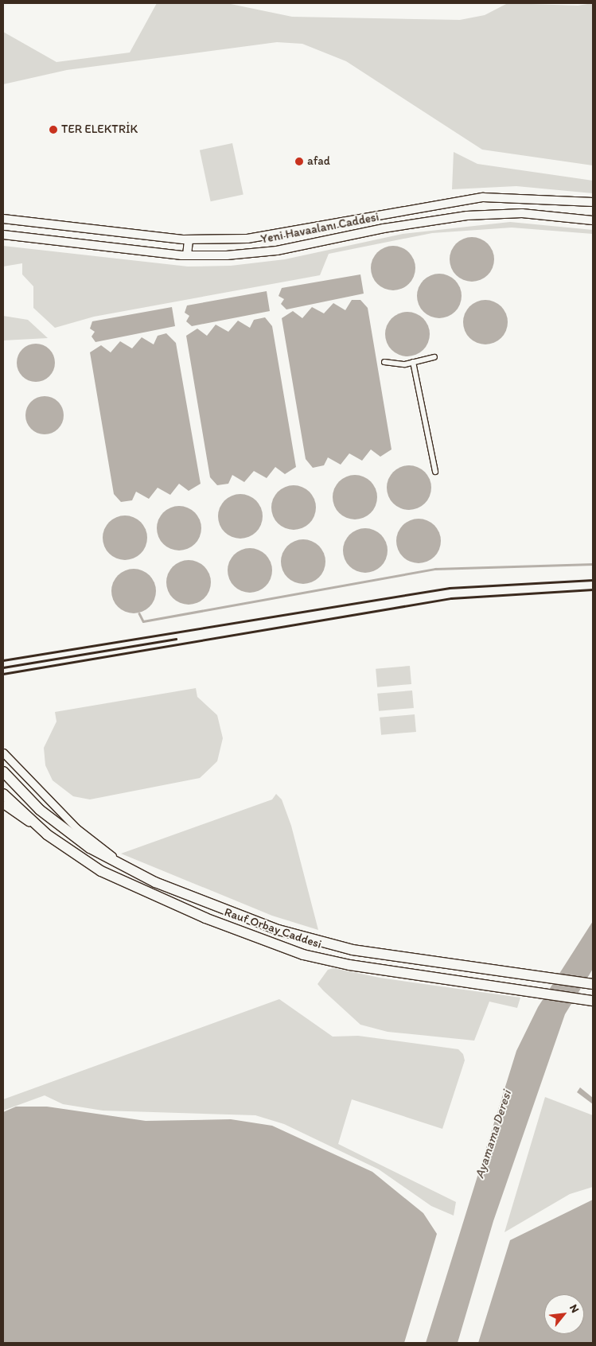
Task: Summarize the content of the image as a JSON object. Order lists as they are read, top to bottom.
{
  "streets": {
    "highway": ["Rauf Orbay Caddesi"],
    "main road": ["Yeni Havaalanı Caddesi"]
  },
  "water": ["Ayamama Deresi"],
  "places": ["TER ELEKTRİK", "afad"],
  "north": "top right"
}
